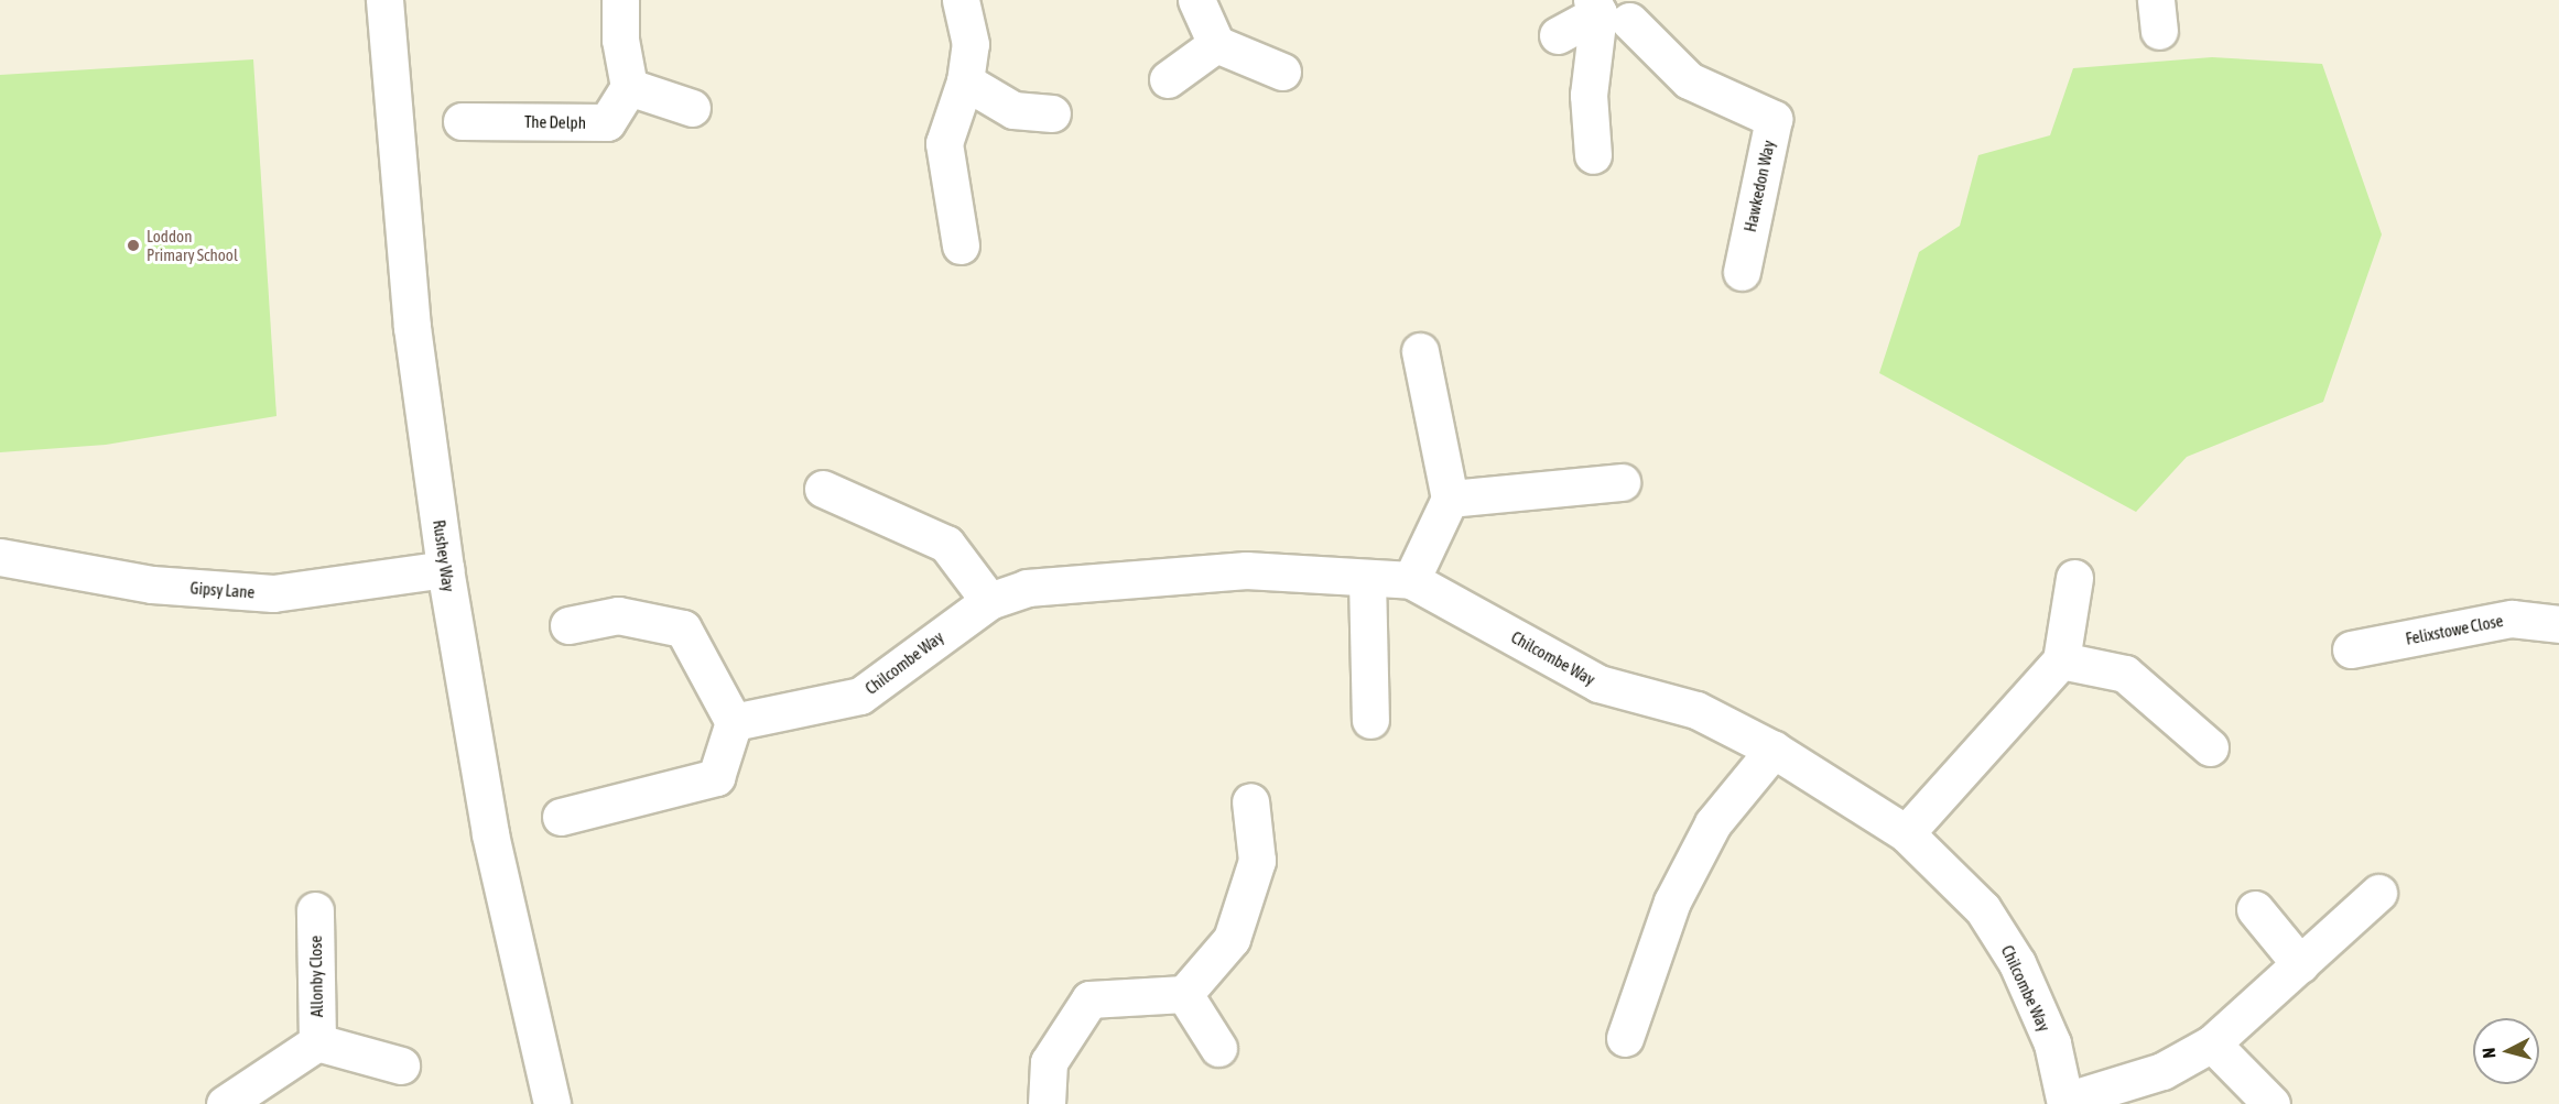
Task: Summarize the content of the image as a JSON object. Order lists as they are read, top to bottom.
{
  "streets": {
    "street": [
      "The Delph",
      "Hawkedon Way",
      "Rushey Way",
      "Gipsy Lane",
      "Felixstowe Close",
      "Chilcombe Way",
      "Allonby Close"
    ]
  },
  "crossings": [
    ["Rushey Way", "Gipsy Lane"]
  ],
  "places": ["Loddon Primary School"],
  "north": "left"
}
